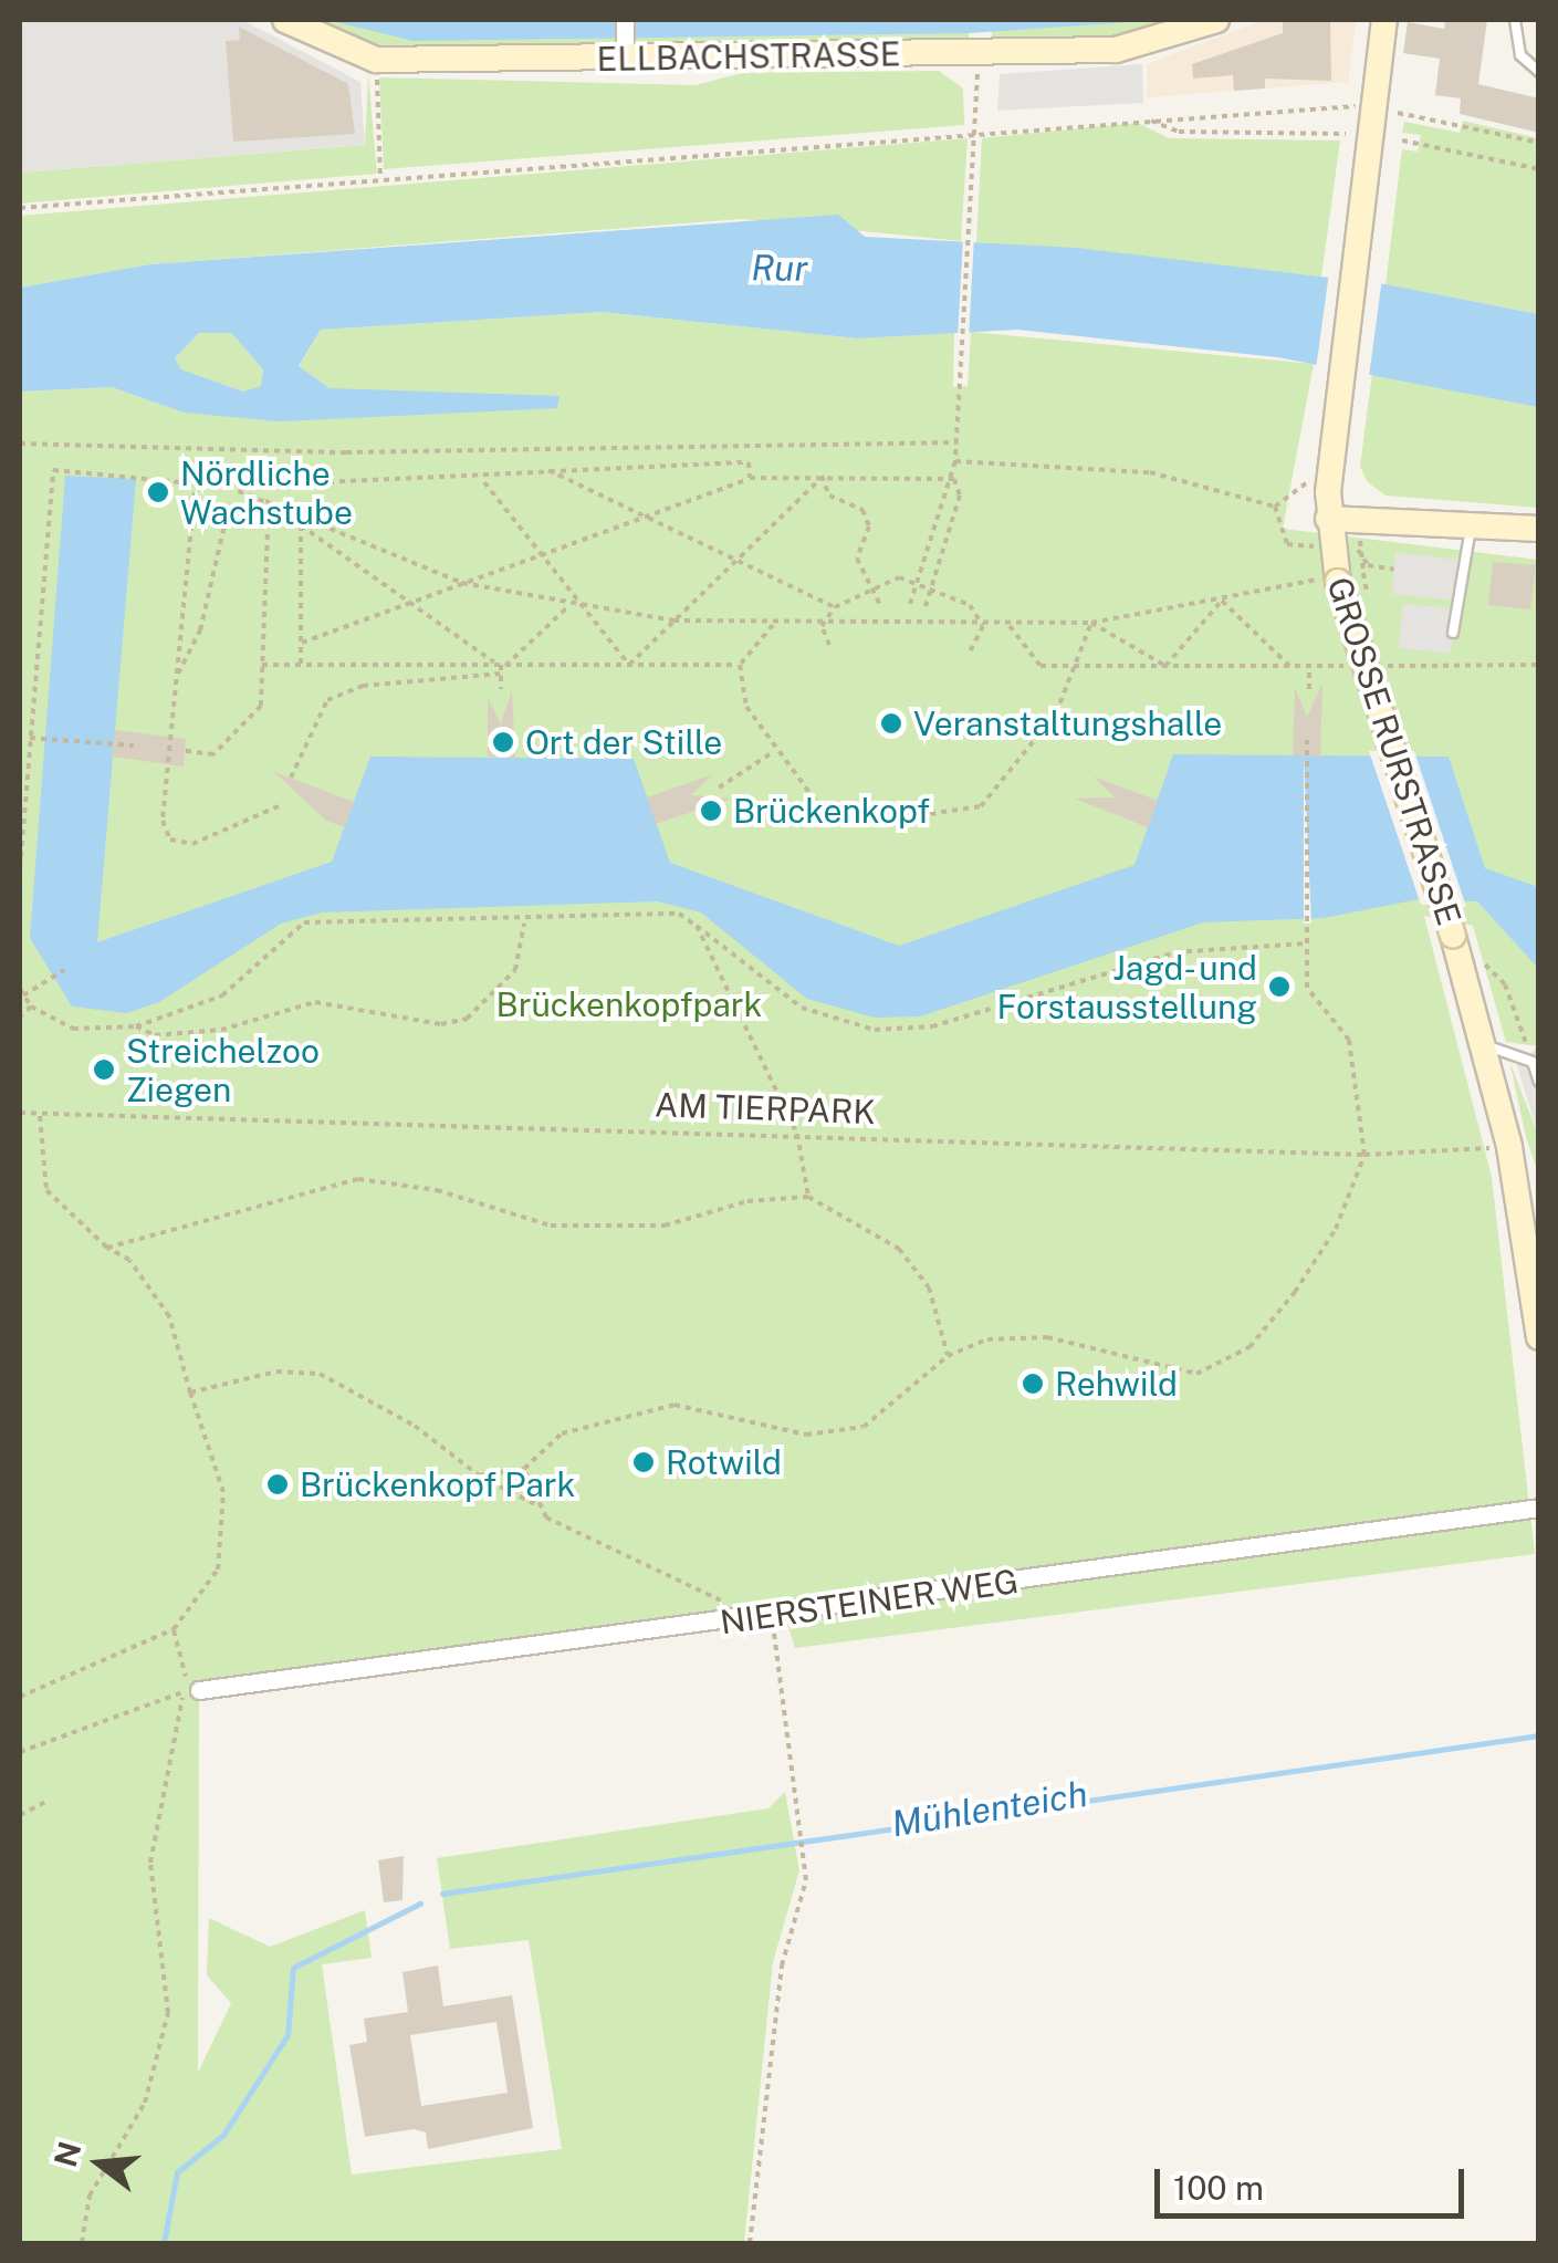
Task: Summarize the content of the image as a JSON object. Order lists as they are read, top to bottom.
{
  "streets": {
    "main road": ["ELLBACHSTRASSE", "GROSSE RURSTRASSE"],
    "street": ["NIERSTEINER WEG"],
    "path": ["AM TIERPARK"]
  },
  "crossings": [
    ["GROSSE RURSTRASSE", "AM TIERPARK"]
  ],
  "water": ["Rur", "Mühlenteich"],
  "parks": ["Brückenkopfpark"],
  "places": [
    "Nördliche Wachstube",
    "Veranstaltungshalle",
    "Ort der Stille",
    "Brückenkopf",
    "Jagd- und Forstausstellung",
    "Streichelzoo Ziegen",
    "Rehwild",
    "Rotwild",
    "Brückenkopf Park"
  ],
  "scale_bar": "100 m",
  "north": "left"
}
